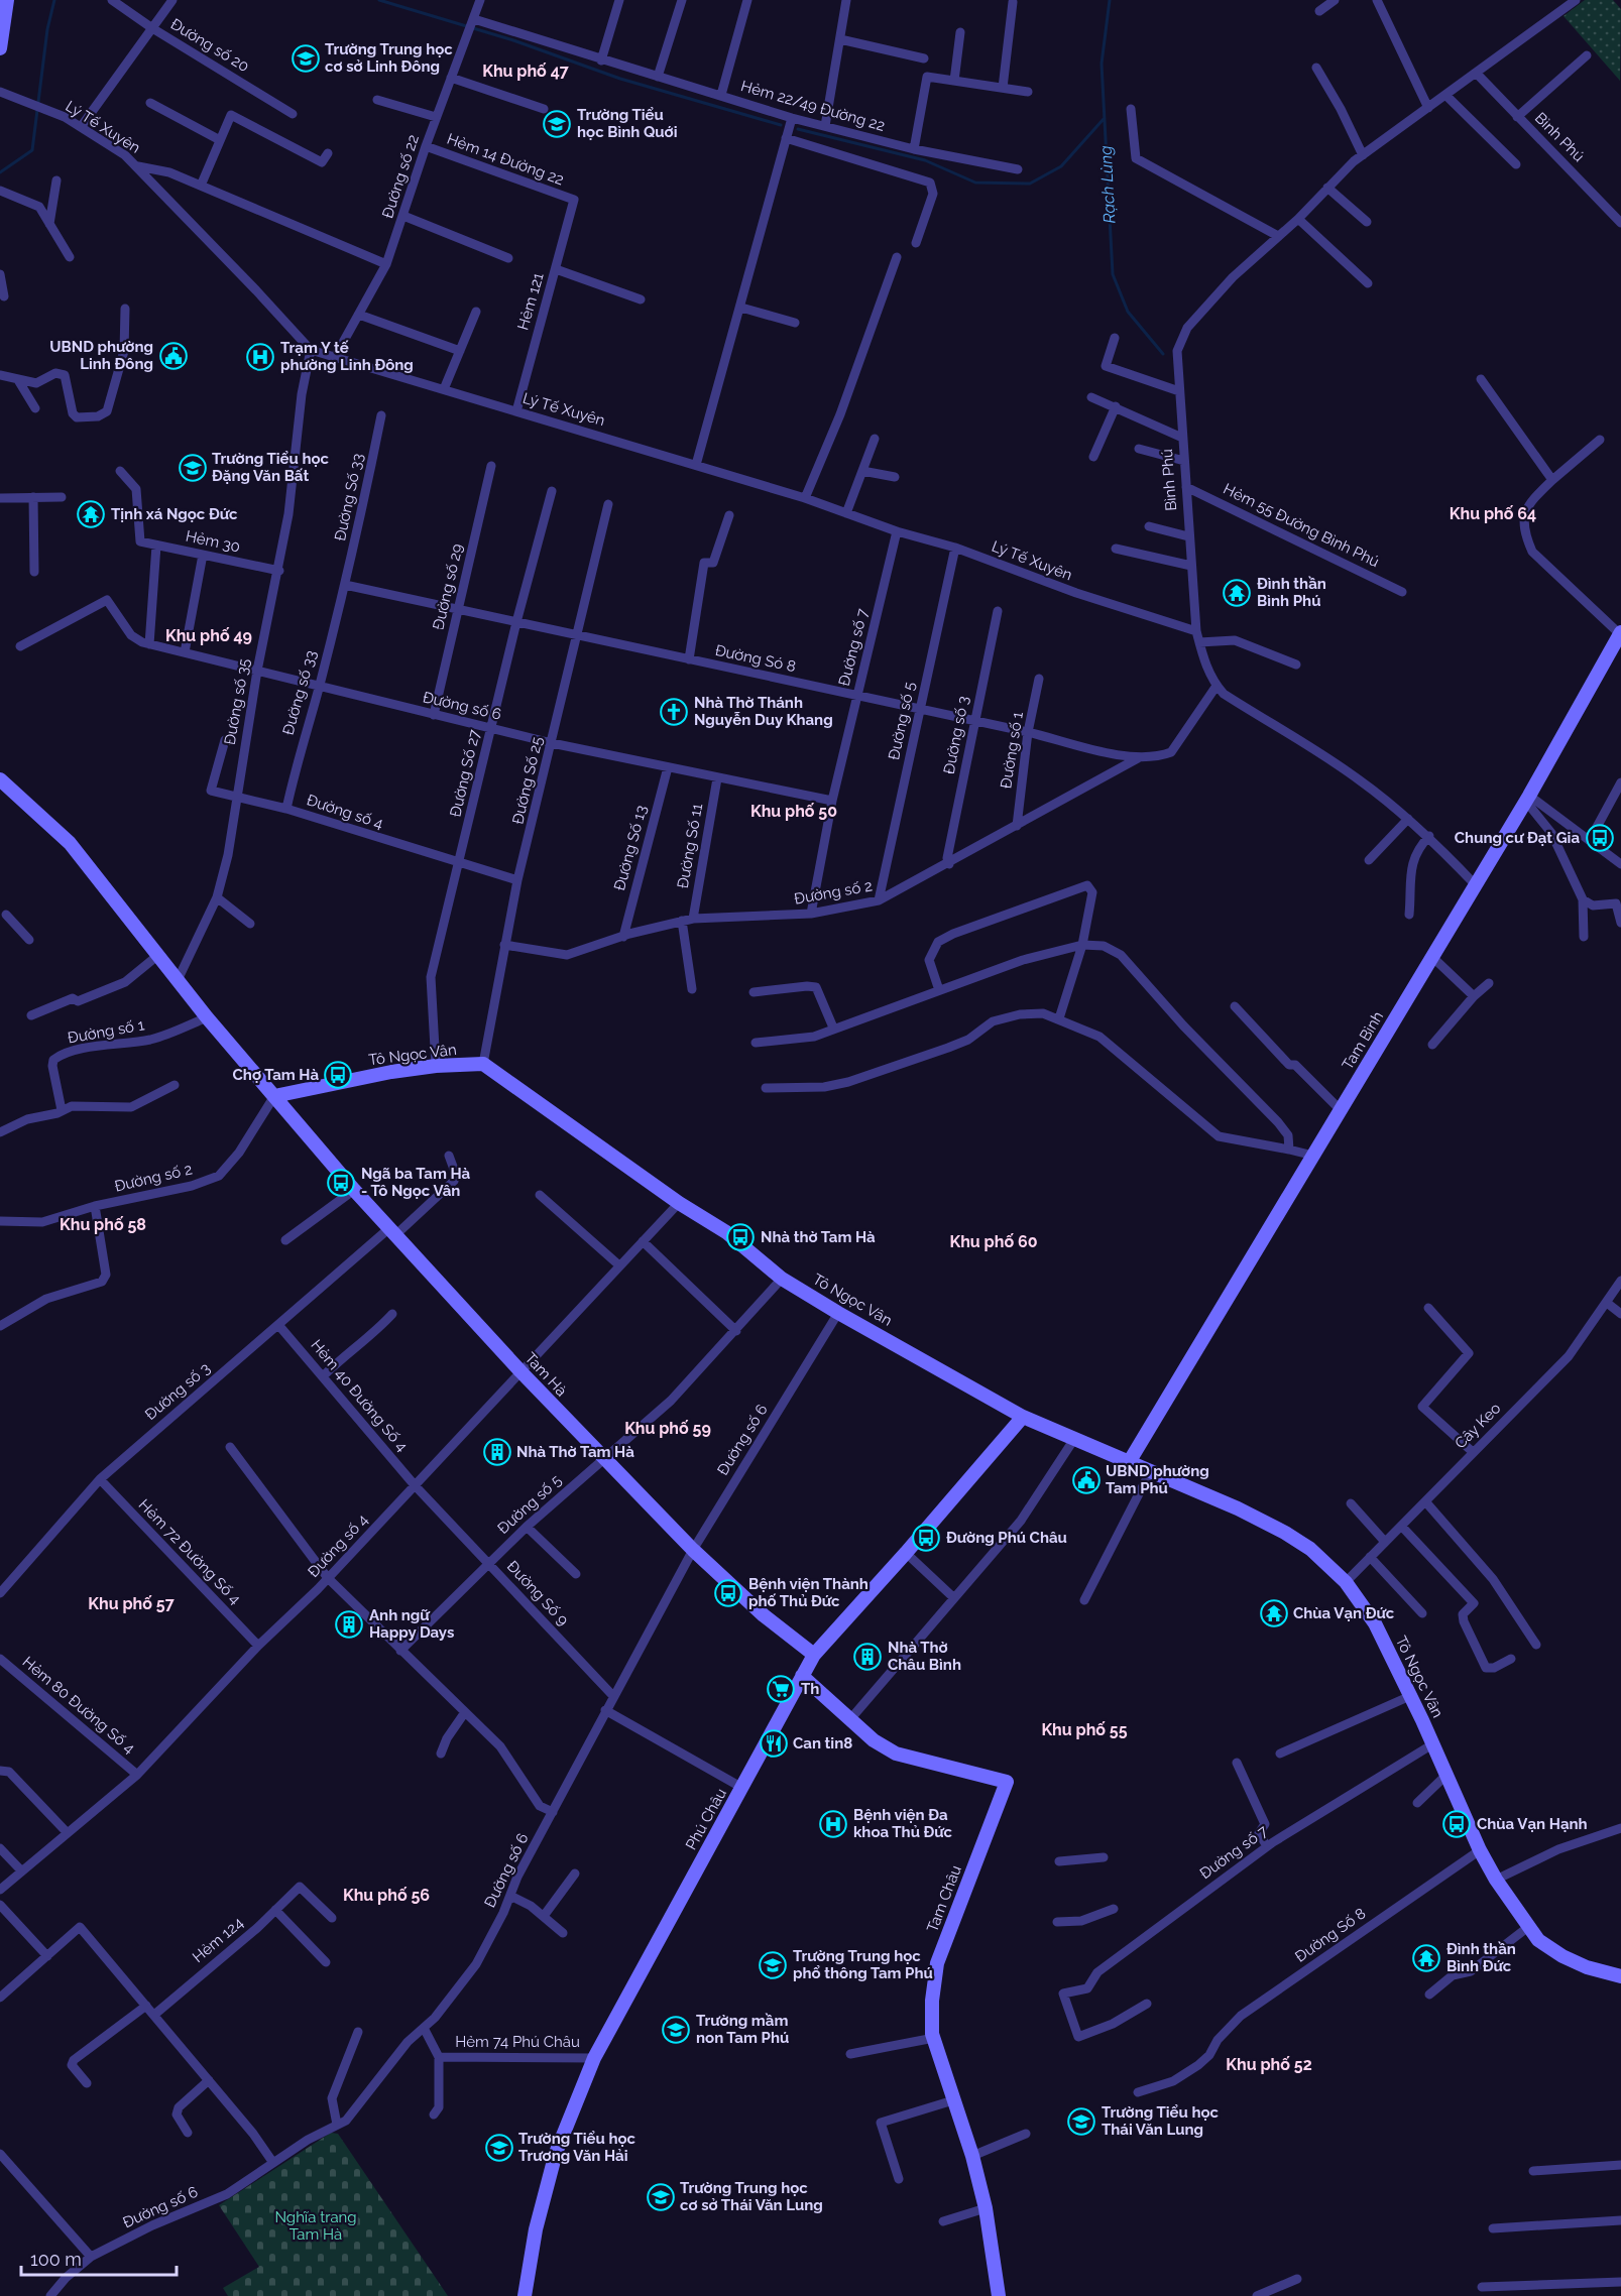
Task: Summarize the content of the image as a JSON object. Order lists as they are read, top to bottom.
{
  "streets": {
    "main road": [
      "Tam Bình",
      "Tô Ngọc Vân",
      "Tam Hà",
      "Phú Châu",
      "Tam Châu"
    ],
    "street": [
      "Đường số 20",
      "Hẻm 22/49 Đường 22",
      "Lý Tế Xuyên",
      "Bình Phú",
      "Hẻm 14 Đường 22",
      "Đường số 22",
      "Hẻm 121",
      "Đường Số 33",
      "Hẻm 55 Đường Bình Phú",
      "Hẻm 30",
      "Đường số 29",
      "Đường số 7",
      "Đường Só 8",
      "Đường số 33",
      "Đường số 35",
      "Đường số 6",
      "Đường số 5",
      "Đường số 3",
      "Đường số 1",
      "Đường Số 27",
      "Đường Số 25",
      "Đường số 4",
      "Đường Số 11",
      "Đường Số 13",
      "Đường số 2",
      "Hẻm 40 Đường Số 4",
      "Cây Keo",
      "Hẻm 72 Đường Số 4",
      "Đường Số 9",
      "Hẻm 80 Đường Số 4",
      "Đường Số 8",
      "Hẻm 124",
      "Hẻm 74 Phú Châu"
    ]
  },
  "crossings": [
    ["Hẻm 22/49 Đường 22", "Đường số 22"],
    ["Lý Tế Xuyên", "Bình Phú"],
    ["Lý Tế Xuyên", "Đường số 22"],
    ["Lý Tế Xuyên", "Hẻm 121"],
    ["Lý Tế Xuyên", "Đường số 7"],
    ["Lý Tế Xuyên", "Đường số 35"],
    ["Lý Tế Xuyên", "Đường số 5"],
    ["Bình Phú", "Hẻm 55 Đường Bình Phú"],
    ["Bình Phú", "Đường Só 8"],
    ["Bình Phú", "Tam Bình"],
    ["Hẻm 14 Đường 22", "Đường số 22"],
    ["Hẻm 14 Đường 22", "Hẻm 121"],
    ["Đường Số 33", "Đường Só 8"],
    ["Đường Số 33", "Đường số 33"],
    ["Hẻm 30", "Đường số 35"],
    ["Đường số 29", "Đường Só 8"],
    ["Đường số 29", "Đường số 6"],
    ["Đường số 7", "Đường Só 8"],
    ["Đường số 7", "Đường số 6"],
    ["Đường số 7", "Đường số 2"],
    ["Đường số 7", "Tô Ngọc Vân"],
    ["Đường Só 8", "Đường số 33"],
    ["Đường Só 8", "Đường số 5"],
    ["Đường Só 8", "Đường số 3"],
    ["Đường Só 8", "Đường số 1"],
    ["Đường Só 8", "Đường Số 27"],
    ["Đường Só 8", "Đường Số 25"],
    ["Đường Só 8", "Đường số 2"],
    ["Đường số 33", "Đường số 6"],
    ["Đường số 33", "Đường số 4"],
    ["Đường số 35", "Đường số 6"],
    ["Đường số 35", "Đường số 4"],
    ["Đường số 6", "Đường Số 27"],
    ["Đường số 6", "Đường Số 25"],
    ["Đường số 6", "Đường Số 11"],
    ["Đường số 6", "Đường Số 13"],
    ["Đường số 6", "Tô Ngọc Vân"],
    ["Đường số 6", "Tam Hà"],
    ["Đường số 6", "Đường Số 9"],
    ["Đường số 6", "Hẻm 74 Phú Châu"],
    ["Đường số 5", "Đường số 2"],
    ["Đường số 5", "Tô Ngọc Vân"],
    ["Đường số 5", "Tam Hà"],
    ["Đường số 5", "Đường Số 9"],
    ["Đường số 3", "Đường số 2"],
    ["Đường số 3", "Tam Hà"],
    ["Đường số 3", "Hẻm 40 Đường Số 4"],
    ["Đường số 3", "Hẻm 72 Đường Số 4"],
    ["Đường số 1", "Đường số 2"],
    ["Đường Số 27", "Đường số 4"],
    ["Đường Số 27", "Tô Ngọc Vân"],
    ["Đường Số 25", "Đường số 4"],
    ["Đường Số 25", "Đường số 2"],
    ["Đường Số 25", "Tô Ngọc Vân"],
    ["Đường số 4", "Tô Ngọc Vân"],
    ["Đường số 4", "Tam Hà"],
    ["Đường số 4", "Hẻm 40 Đường Số 4"],
    ["Đường số 4", "Hẻm 72 Đường Số 4"],
    ["Đường số 4", "Đường Số 9"],
    ["Đường số 4", "Hẻm 80 Đường Số 4"],
    ["Đường Số 11", "Đường số 2"],
    ["Đường Số 13", "Đường số 2"],
    ["Đường số 2", "Tô Ngọc Vân"],
    ["Đường số 2", "Tam Hà"],
    ["Tam Bình", "Tô Ngọc Vân"],
    ["Tô Ngọc Vân", "Tam Hà"],
    ["Tô Ngọc Vân", "Cây Keo"],
    ["Tô Ngọc Vân", "Phú Châu"],
    ["Tô Ngọc Vân", "Đường Số 8"],
    ["Tam Hà", "Phú Châu"],
    ["Hẻm 40 Đường Số 4", "Đường Số 9"],
    ["Phú Châu", "Tam Châu"],
    ["Phú Châu", "Hẻm 74 Phú Châu"]
  ],
  "districts": [
    "Khu phố 47",
    "Khu phố 64",
    "Khu phố 49",
    "Khu phố 50",
    "Khu phố 58",
    "Khu phố 60",
    "Khu phố 59",
    "Khu phố 57",
    "Khu phố 55",
    "Khu phố 56",
    "Khu phố 52"
  ],
  "water": ["Rạch Lùng"],
  "parks": ["Nghĩa trang Tam Hà"],
  "places": {
    "school or university": [
      "Trường Trung học cơ sở Linh Đông",
      "Trường Tiểu học Bình Quới",
      "Trường Tiểu học Đặng Văn Bất",
      "Trường Trung học phổ thông Tam Phú",
      "Trường mầm non Tam Phú",
      "Trường Tiểu học Thái Văn Lung",
      "Trường Tiểu học Trương Văn Hải",
      "Trường Trung học cơ sở Thái Văn Lung"
    ],
    "public building": ["UBND phường Linh Đông", "UBND phường Tam Phú"],
    "hospital": ["Trạm Y tế phường Linh Đông", "Bệnh viện Đa khoa Thủ Đức"],
    "temple": [
      "Tịnh xá Ngọc Đức",
      "Đình thần Bình Phú",
      "Chùa Vạn Đức",
      "Đình thần Bình Đức"
    ],
    "church": ["Nhà Thờ Thánh Nguyễn Duy Khang"],
    "bus stop": [
      "Chung cư Đạt Gia",
      "Chợ Tam Hà",
      "Ngã ba Tam Hà - Tô Ngọc Vân",
      "Nhà thờ Tam Hà",
      "Đường Phú Châu",
      "Bệnh viện Thành phố Thủ Đức",
      "Chùa Vạn Hạnh"
    ],
    "building": ["Nhà Thờ Tam Hà", "Anh ngữ Happy Days", "Nhà Thờ Châu Bình"],
    "supermarket": ["Th"],
    "restaurant": ["Can tin8"]
  },
  "scale_bar": "100 m"
}
